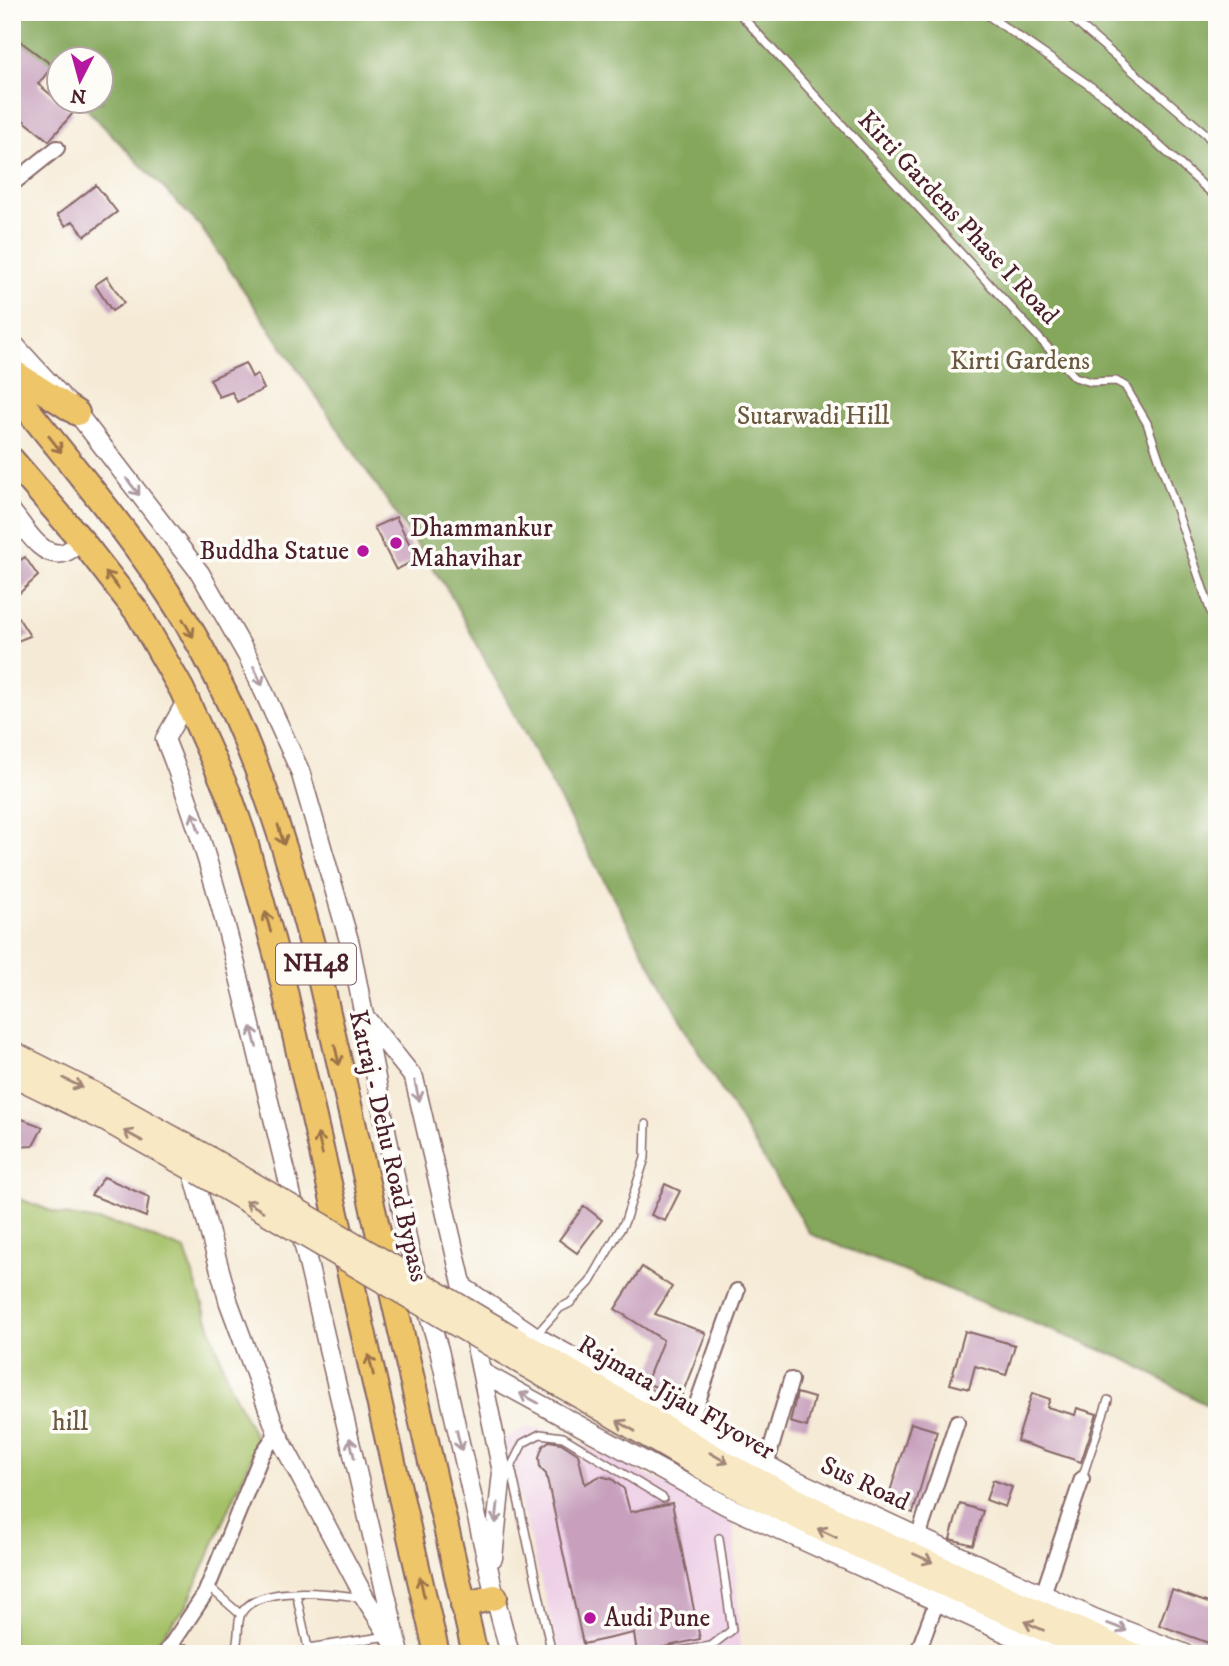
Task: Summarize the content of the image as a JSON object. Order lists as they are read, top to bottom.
{
  "streets": {
    "highway": ["NH48", "Katraj - Dehu Road Bypass"],
    "main road": ["Rajmata Jijau Flyover"],
    "street": ["Sus Road"],
    "lane": ["Kirti Gardens Phase I Road"]
  },
  "parks": ["Kirti Gardens", "Sutarwadi Hill", "hill"],
  "places": ["Dhammankur Mahavihar", "Buddha Statue", "Audi Pune"],
  "north": "bottom"
}
